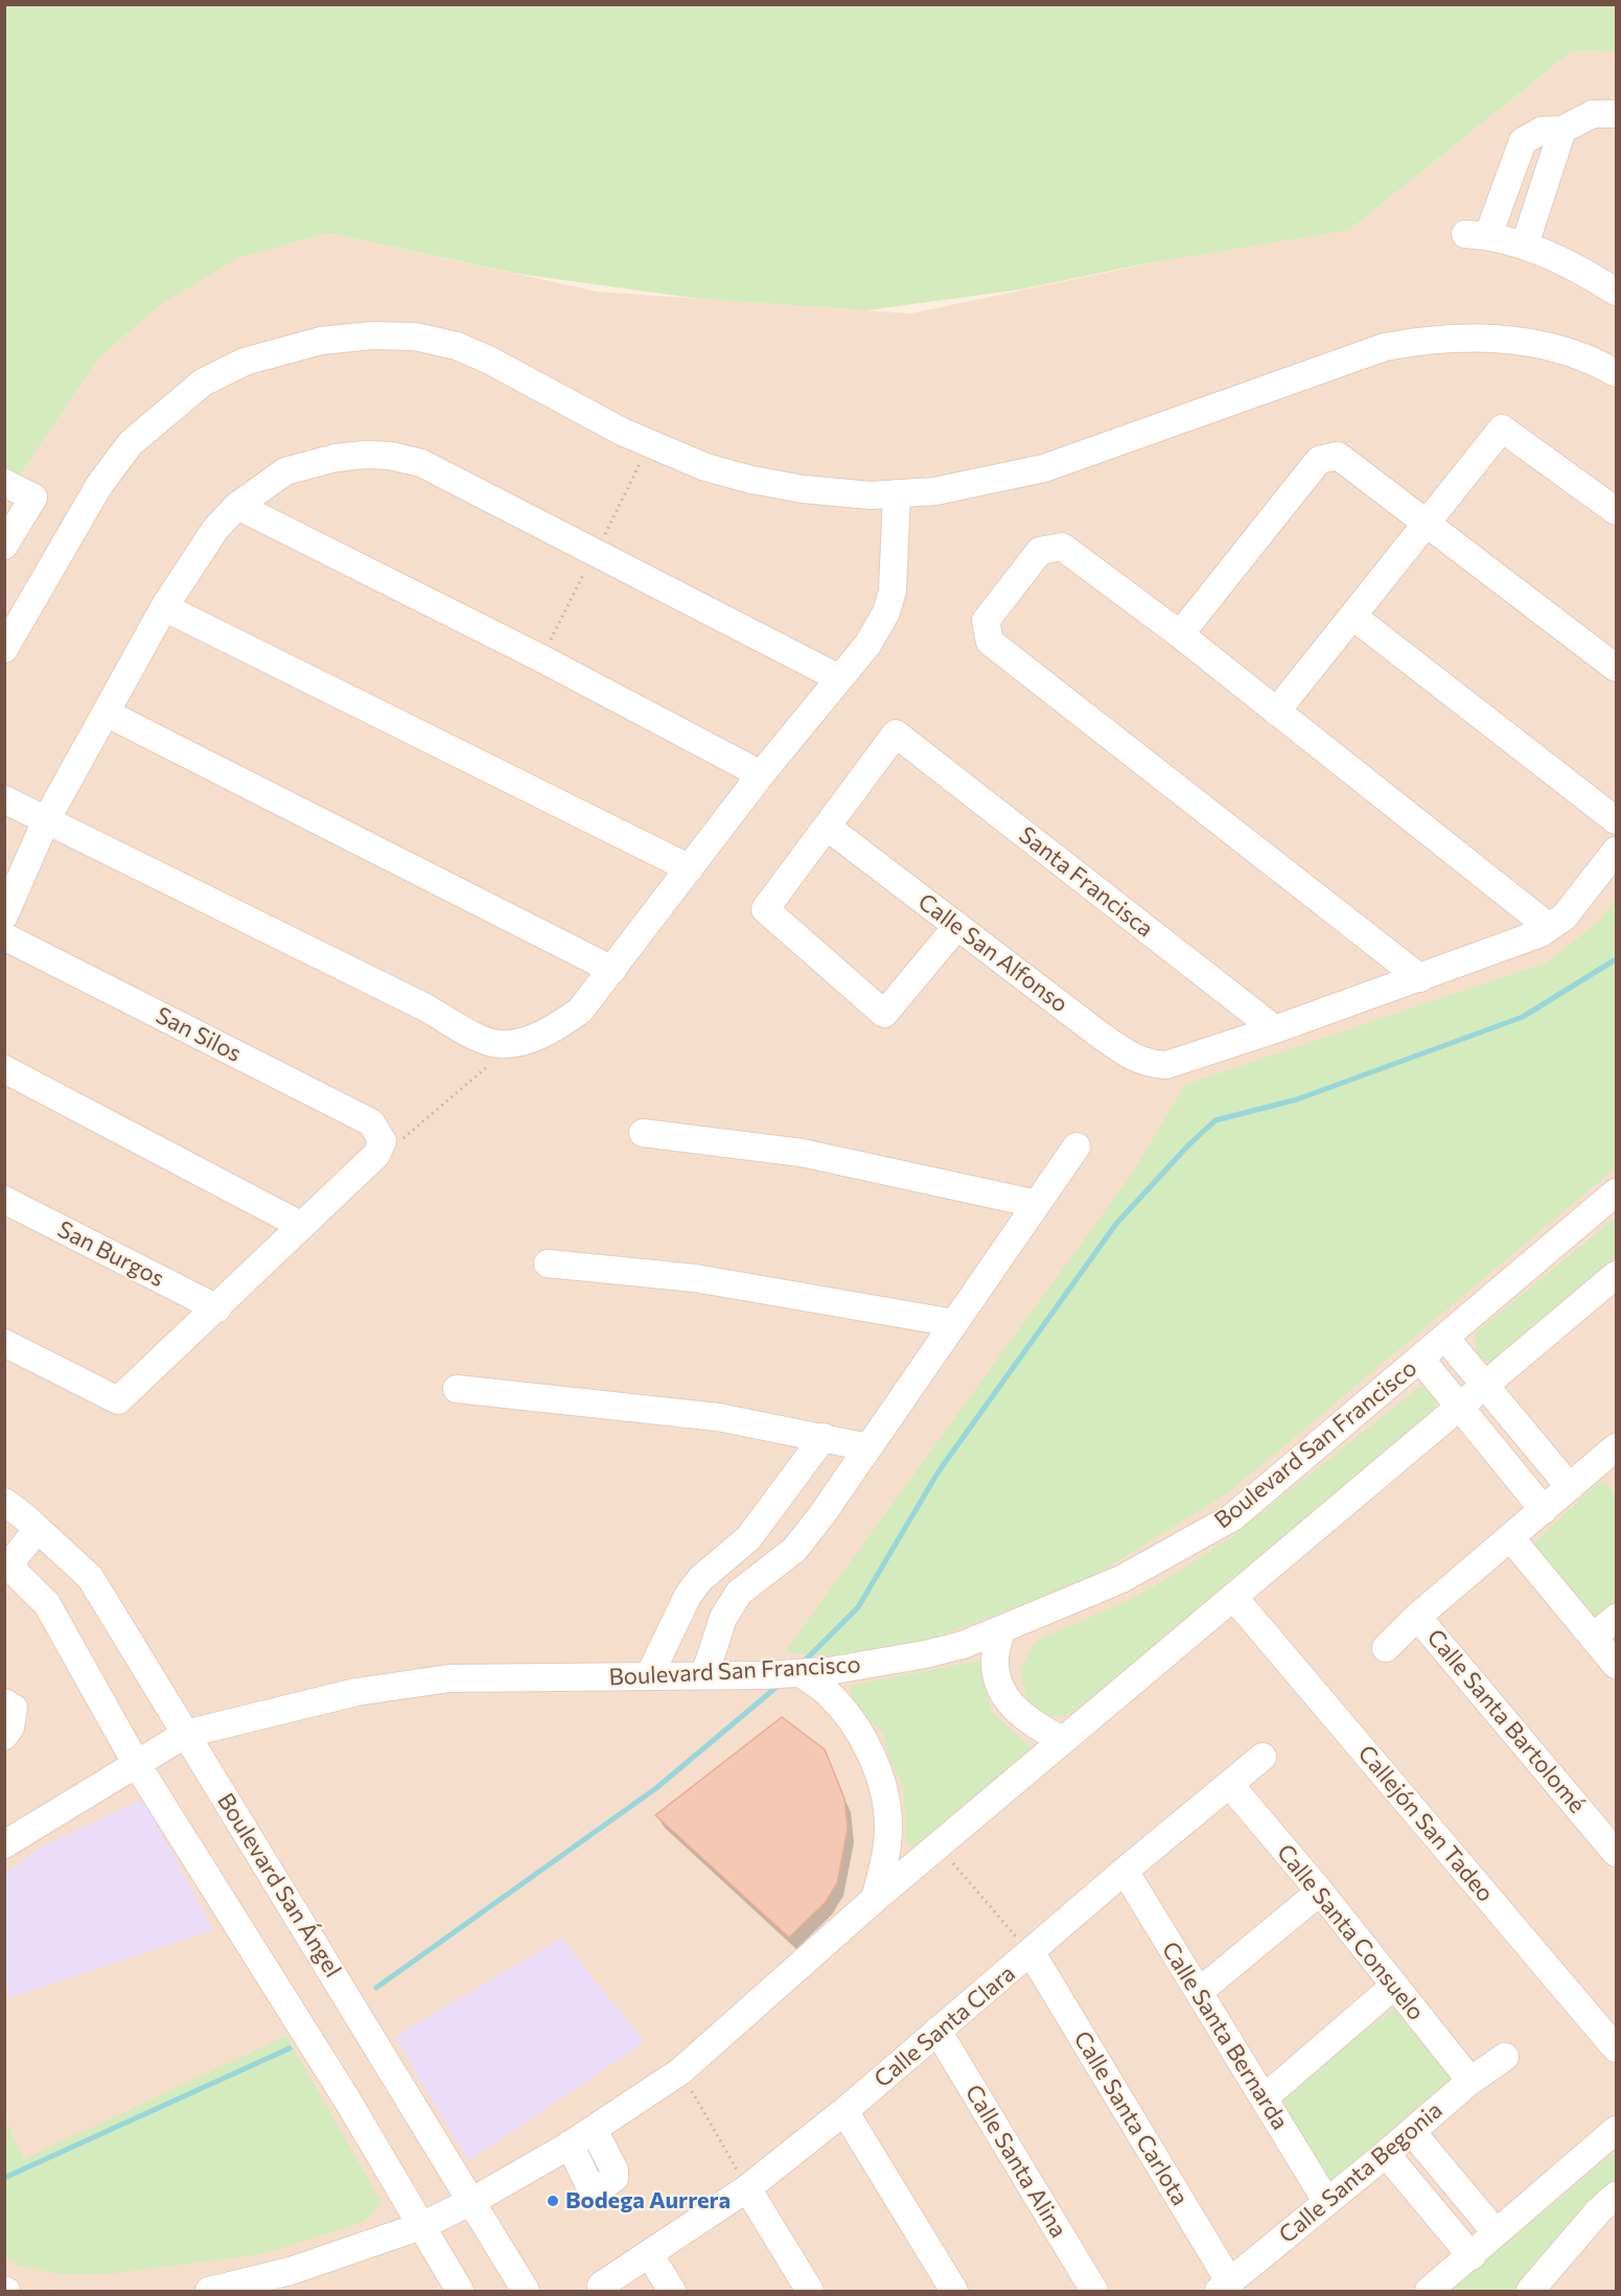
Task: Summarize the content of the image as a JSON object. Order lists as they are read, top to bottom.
{
  "streets": {
    "street": [
      "Santa Francisca",
      "Calle San Alfonso",
      "San Silos",
      "San Burgos",
      "Boulevard San Francisco",
      "Calle Santa Bartolomé",
      "Callejón San Tadeo",
      "Boulevard San Ángel",
      "Calle Santa Consuelo",
      "Calle Santa Clara",
      "Calle Santa Bernarda",
      "Calle Santa Carlota",
      "Calle Santa Alina",
      "Calle Santa Begonia"
    ]
  },
  "crossings": [
    ["Santa Francisca", "Calle San Alfonso"],
    ["Boulevard San Francisco", "Boulevard San Ángel"],
    ["Calle Santa Consuelo", "Calle Santa Clara"],
    ["Calle Santa Consuelo", "Calle Santa Begonia"],
    ["Calle Santa Clara", "Calle Santa Bernarda"],
    ["Calle Santa Clara", "Calle Santa Carlota"],
    ["Calle Santa Clara", "Calle Santa Alina"],
    ["Calle Santa Bernarda", "Calle Santa Begonia"],
    ["Calle Santa Carlota", "Calle Santa Begonia"]
  ],
  "places": ["Bodega Aurrera"]
}
